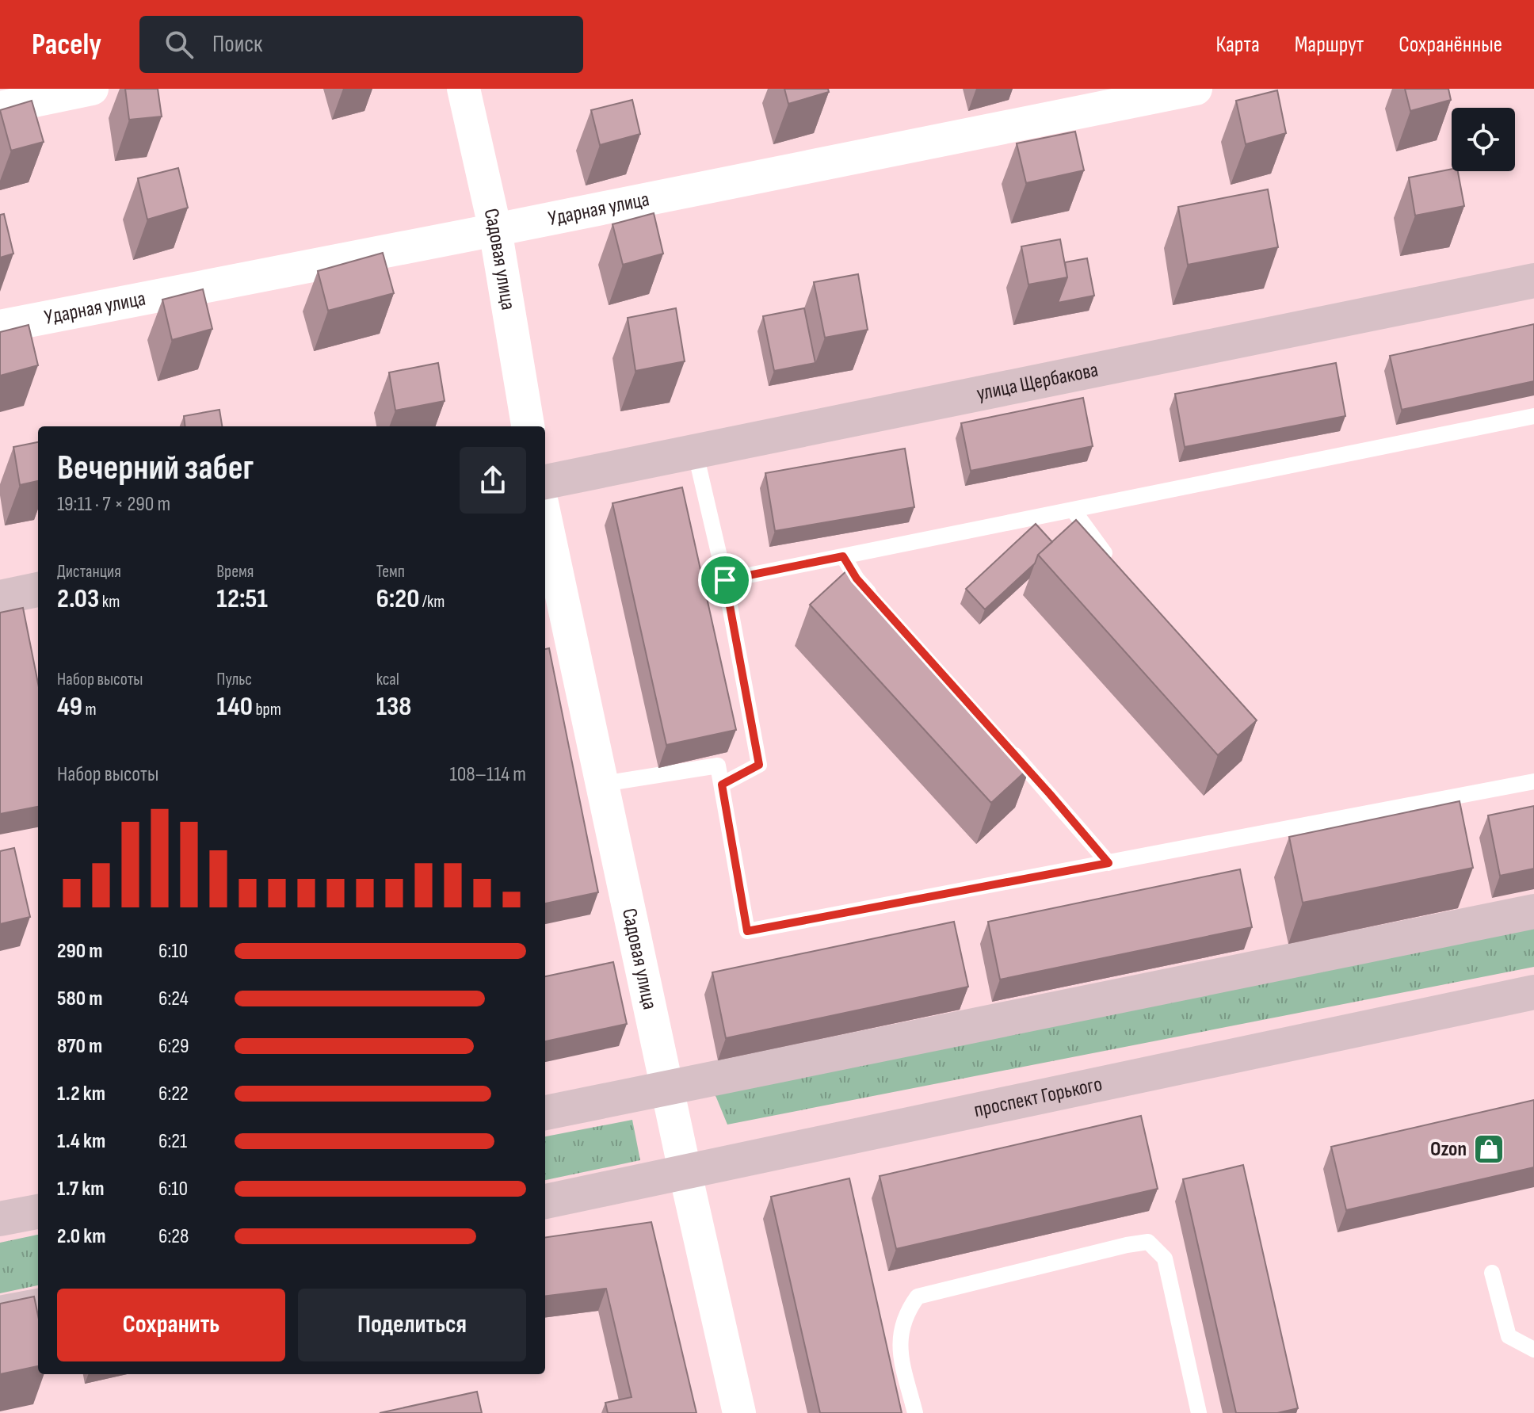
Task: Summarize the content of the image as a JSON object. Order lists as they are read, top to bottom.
{
  "streets": {
    "street": [
      "Ударная улица",
      "Садовая улица",
      "улица Щербакова",
      "проспект Горького"
    ]
  },
  "crossings": [
    ["Ударная улица", "Садовая улица"],
    ["Садовая улица", "проспект Горького"]
  ],
  "places": {
    "shop": ["Ozon"]
  },
  "page": {
    "header": "Pacely",
    "search": "Поиск",
    "nav": ["Карта", "Маршрут", "Сохранённые"],
    "heading": ["Вечерний забег", "19:11 · 7 × 290 m"],
    "stats": [
      ["Дистанция", "2.03 km"],
      ["Время", "12:51"],
      ["Темп", "6:20 /km"],
      ["Набор высоты", "49 m"],
      ["Пульс", "140 bpm"],
      ["kcal", "138"]
    ],
    "chart": ["Набор высоты", "108–114 m"],
    "list": [
      {
        "name": "290 m",
        "note": "6:10"
      },
      {
        "name": "580 m",
        "note": "6:24"
      },
      {
        "name": "870 m",
        "note": "6:29"
      },
      {
        "name": "1.2 km",
        "note": "6:22"
      },
      {
        "name": "1.4 km",
        "note": "6:21"
      },
      {
        "name": "1.7 km",
        "note": "6:10"
      },
      {
        "name": "2.0 km",
        "note": "6:28"
      }
    ],
    "buttons": ["Сохранить", "Поделиться"]
  }
}
